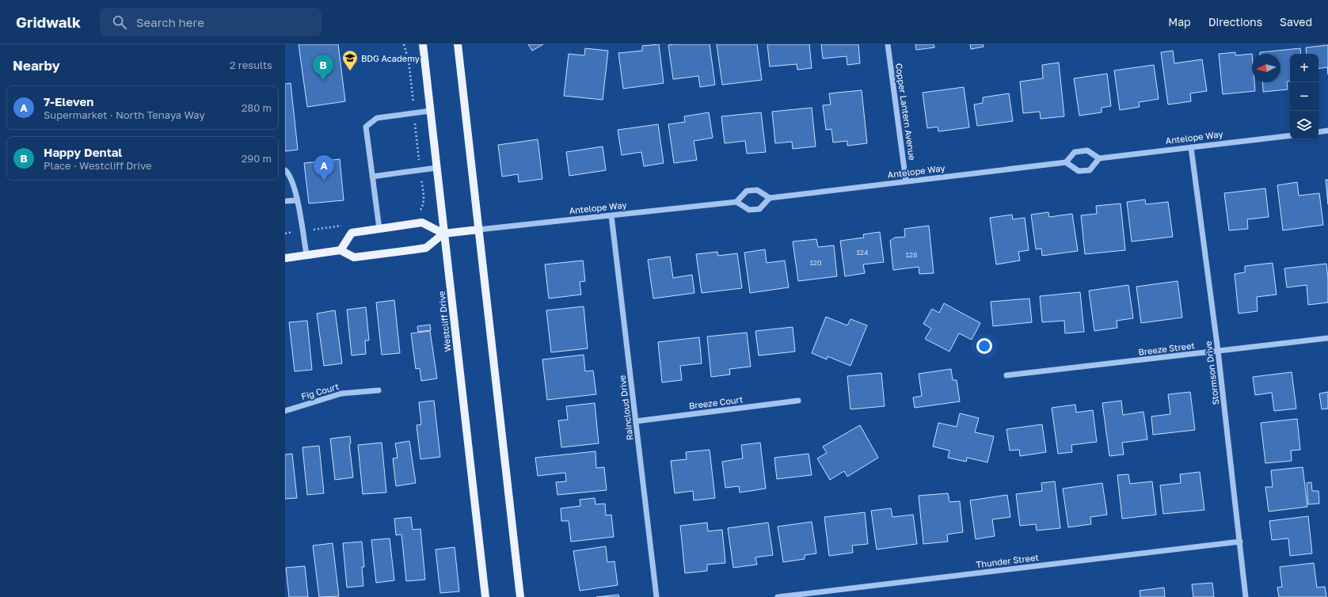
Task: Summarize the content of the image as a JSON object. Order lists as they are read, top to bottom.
{
  "streets": {
    "main road": ["Antelope Way", "Westcliff Drive"],
    "street": [
      "Copper Lantern Avenue",
      "Breeze Street",
      "Stormson Drive",
      "Fig Court",
      "Breeze Court",
      "Raincloud Drive",
      "Thunder Street"
    ]
  },
  "crossings": [
    ["Copper Lantern Avenue", "Antelope Way"],
    ["Antelope Way", "Westcliff Drive"],
    ["Antelope Way", "Stormson Drive"],
    ["Antelope Way", "Raincloud Drive"],
    ["Breeze Street", "Stormson Drive"],
    ["Stormson Drive", "Thunder Street"],
    ["Breeze Court", "Raincloud Drive"]
  ],
  "places": {
    "school or university": ["BDG Academy"]
  },
  "house_numbers": ["124", "128", "120"],
  "north": "left",
  "page": {
    "header": "Gridwalk",
    "search": "Search here",
    "nav": ["Map", "Directions", "Saved"],
    "heading": ["Nearby", "2 results"],
    "map_buttons": ["+", "−"],
    "pins": ["B", "A"],
    "list": [
      {
        "mark": "A",
        "name": "7-Eleven",
        "note": "Supermarket · North Tenaya Way",
        "value": "280 m"
      },
      {
        "mark": "B",
        "name": "Happy Dental",
        "note": "Place · Westcliff Drive",
        "value": "290 m"
      }
    ]
  }
}
